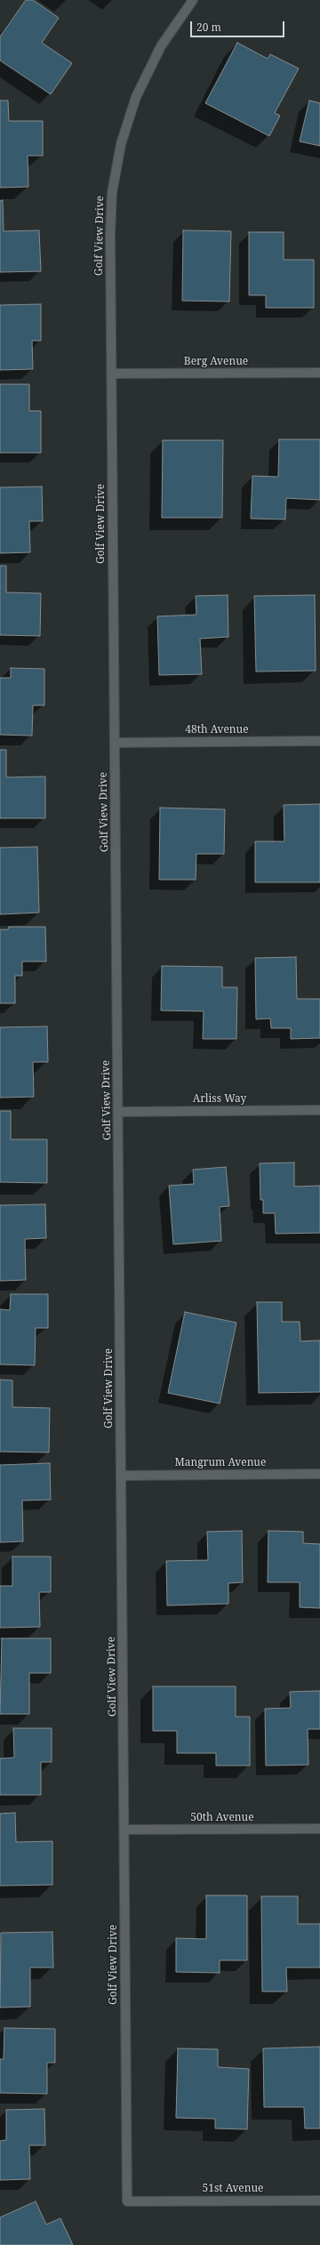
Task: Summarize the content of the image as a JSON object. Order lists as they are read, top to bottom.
{
  "streets": {
    "street": [
      "Golf View Drive",
      "Berg Avenue",
      "48th Avenue",
      "Arliss Way",
      "Mangrum Avenue",
      "50th Avenue",
      "51st Avenue"
    ]
  },
  "crossings": [
    ["Golf View Drive", "Berg Avenue"],
    ["Golf View Drive", "48th Avenue"],
    ["Golf View Drive", "Arliss Way"],
    ["Golf View Drive", "Mangrum Avenue"],
    ["Golf View Drive", "50th Avenue"],
    ["Golf View Drive", "51st Avenue"]
  ],
  "scale_bar": "20 m"
}
